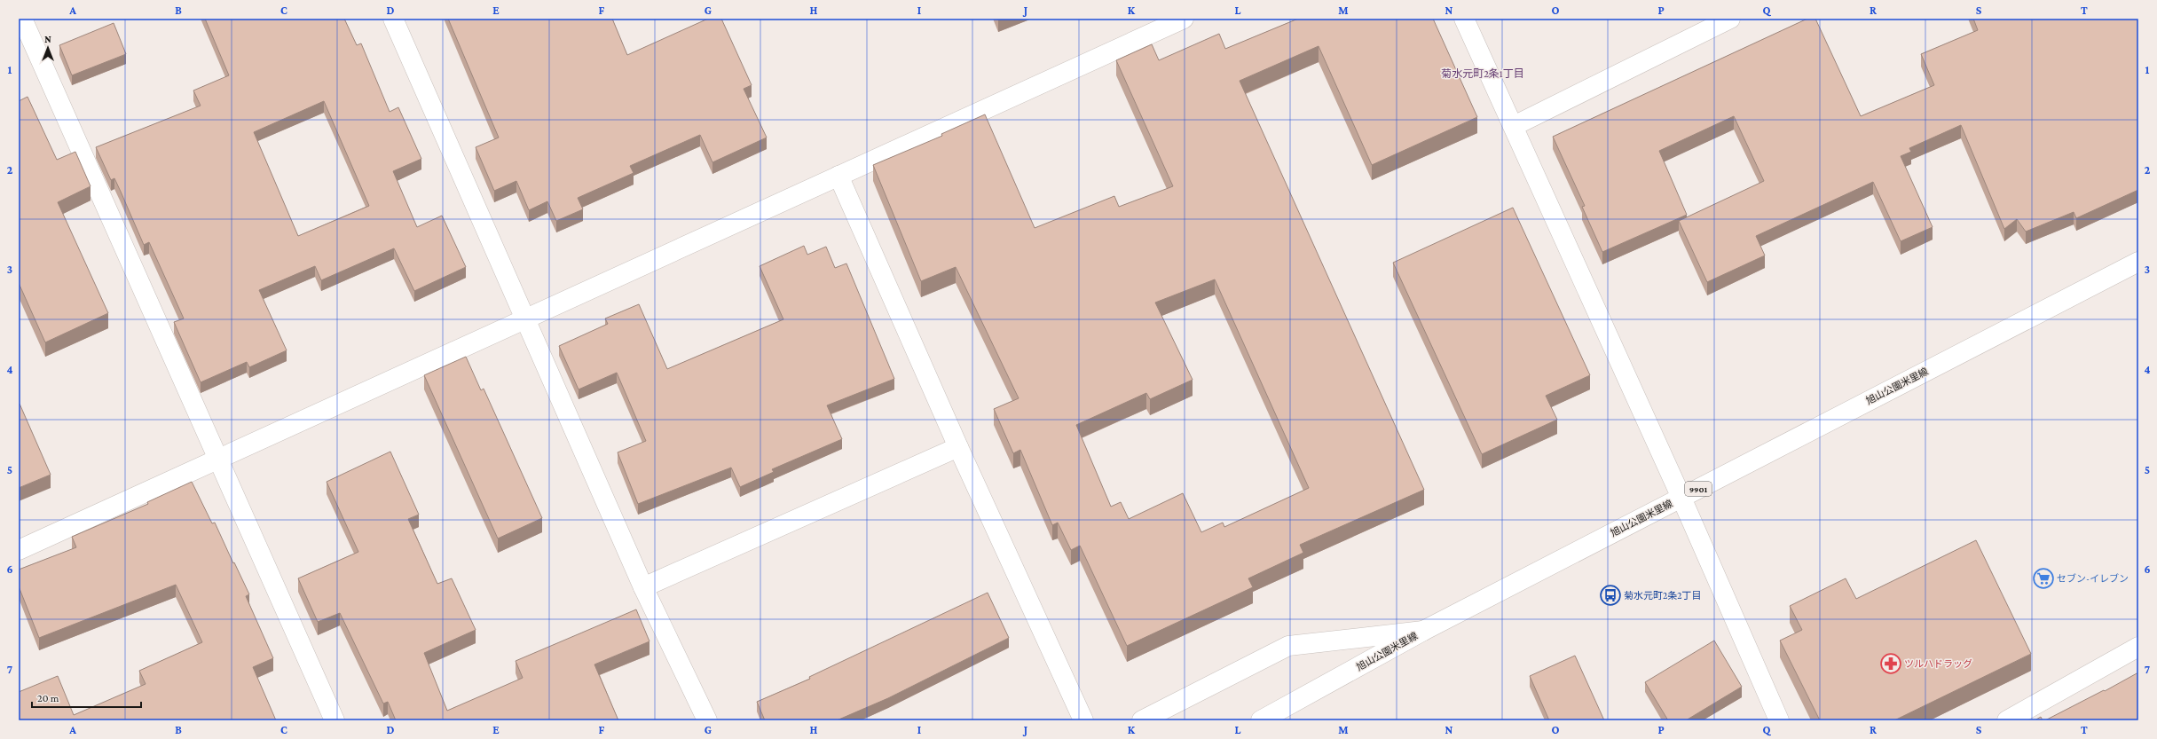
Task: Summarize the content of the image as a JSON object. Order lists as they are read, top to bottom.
{
  "streets": {
    "street": ["旭山公園米里線", "9901"]
  },
  "districts": ["菊水元町2条1丁目"],
  "places": {
    "supermarket": ["セブン-イレブン"],
    "bus stop": ["菊水元町2条2丁目"],
    "pharmacy": ["ツルハドラッグ"]
  },
  "scale_bar": "20 m",
  "north": "top",
  "grid": {
    "columns": [
      "A",
      "B",
      "C",
      "D",
      "E",
      "F",
      "G",
      "H",
      "I",
      "J",
      "K",
      "L",
      "M",
      "N",
      "O",
      "P",
      "Q",
      "R",
      "S",
      "T"
    ],
    "rows": [
      "1",
      "2",
      "3",
      "4",
      "5",
      "6",
      "7"
    ]
  }
}
